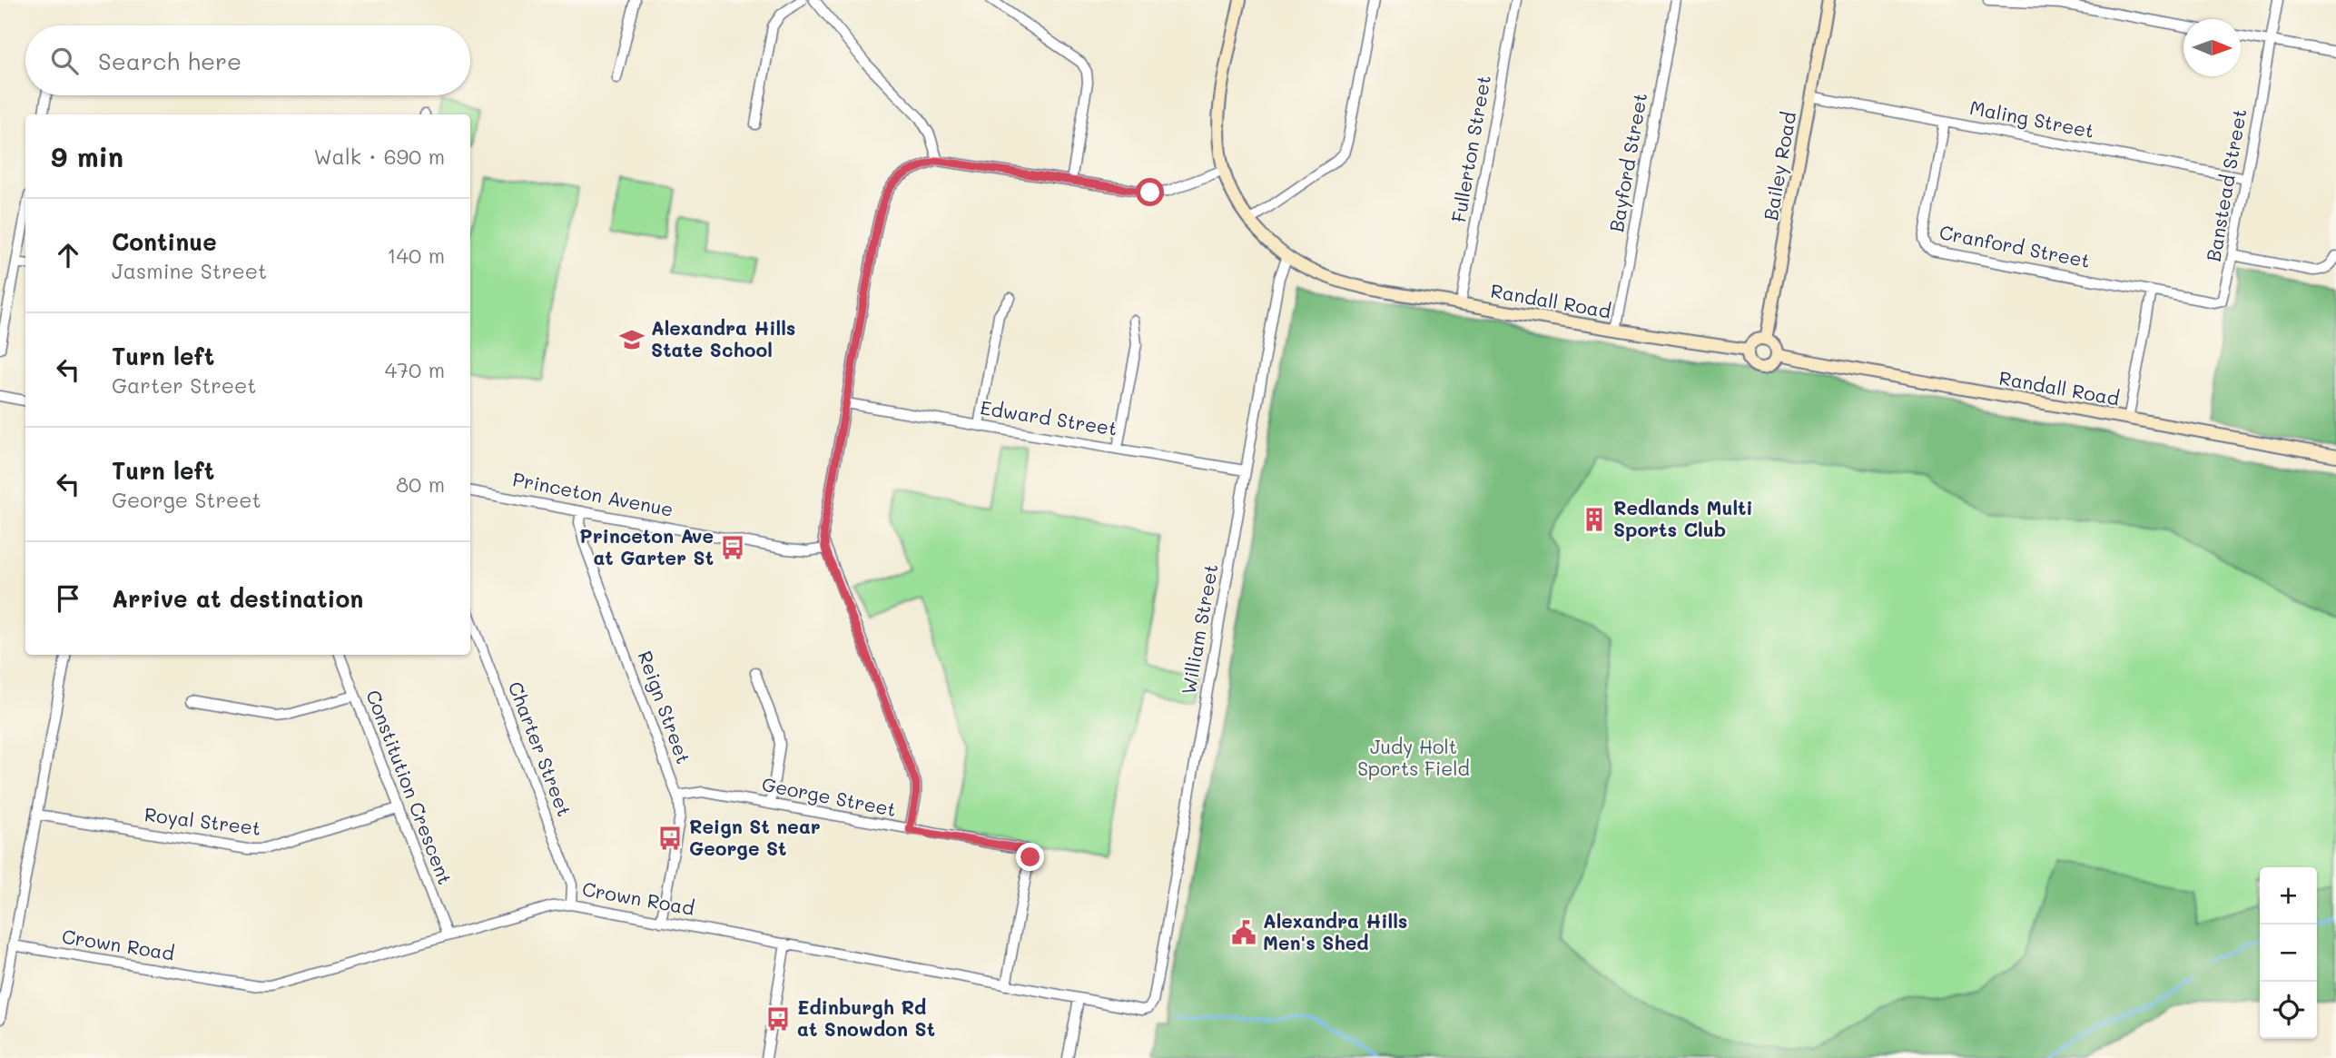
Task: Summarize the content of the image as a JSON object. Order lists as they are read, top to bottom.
{
  "streets": {
    "street": [
      "Maling Street",
      "Fullerton Street",
      "Bayford Street",
      "Bailey Road",
      "Banstead Street",
      "Cranford Street",
      "Randall Road",
      "Edward Street",
      "Princeton Avenue",
      "William Street",
      "Reign Street",
      "Charter Street",
      "Constitution Crescent",
      "George Street",
      "Royal Street",
      "Crown Road"
    ]
  },
  "crossings": [
    ["Maling Street", "Bailey Road"],
    ["Maling Street", "Banstead Street"],
    ["Maling Street", "Cranford Street"],
    ["Fullerton Street", "Randall Road"],
    ["Bayford Street", "Randall Road"],
    ["Bailey Road", "Randall Road"],
    ["Banstead Street", "Cranford Street"],
    ["Randall Road", "William Street"],
    ["Edward Street", "William Street"],
    ["Princeton Avenue", "Reign Street"],
    ["William Street", "Crown Road"],
    ["Reign Street", "George Street"],
    ["Reign Street", "Crown Road"],
    ["Charter Street", "Crown Road"],
    ["Constitution Crescent", "Royal Street"],
    ["Constitution Crescent", "Crown Road"],
    ["George Street", "Crown Road"]
  ],
  "parks": ["Judy Holt Sports Field"],
  "places": {
    "school or university": ["Alexandra Hills State School"],
    "building": ["Redlands Multi Sports Club"],
    "bus stop": ["Princeton Ave at Garter St", "Reign St near George St", "Edinburgh Rd at Snowdon St"],
    "public building": ["Alexandra Hills Men's Shed"]
  },
  "north": "right",
  "page": {
    "search": "Search here",
    "heading": ["9 min", "Walk · 690 m"],
    "list": [
      ["Continue", "Jasmine Street", "140 m"],
      ["Turn left", "Garter Street", "470 m"],
      ["Turn left", "George Street", "80 m"],
      "Arrive at destination"
    ],
    "map_buttons": ["+", "−"]
  }
}
